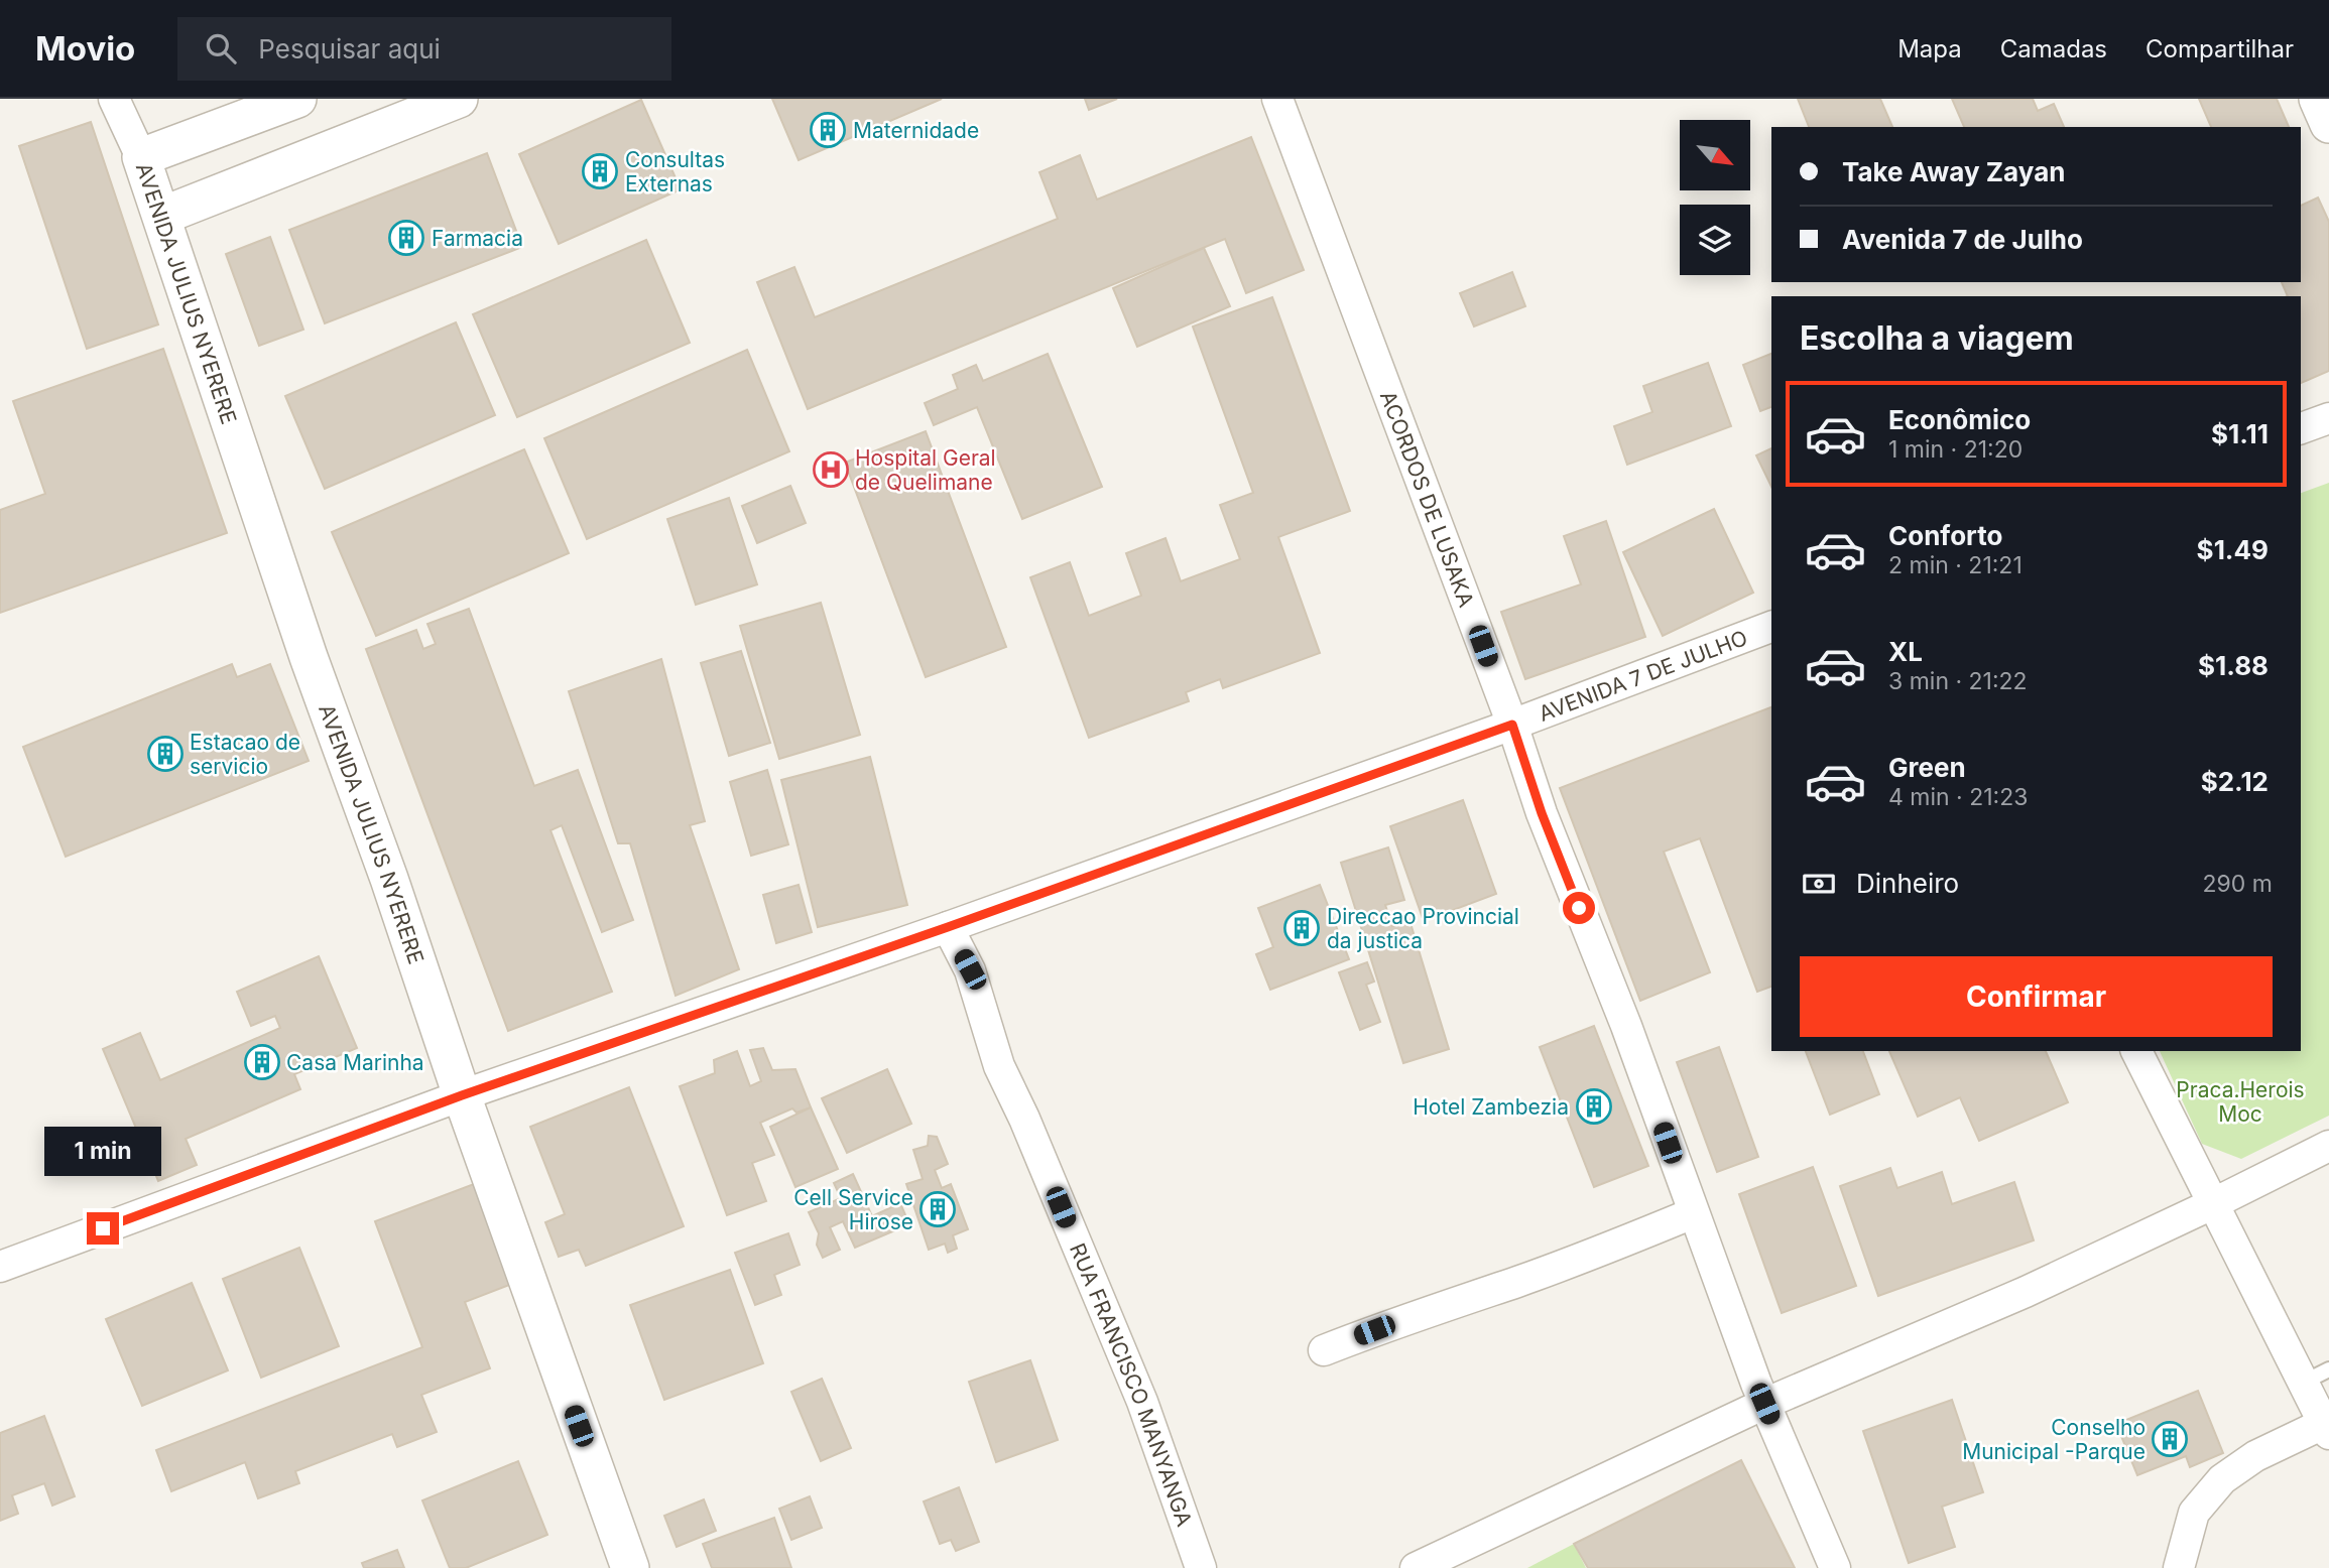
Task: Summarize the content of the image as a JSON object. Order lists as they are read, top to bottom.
{
  "streets": {
    "street": [
      "AVENIDA JULIUS NYERERE",
      "ACORDOS DE LUSAKA",
      "AVENIDA 7 DE JULHO",
      "RUA FRANCISCO MANYANGA"
    ]
  },
  "crossings": [
    ["AVENIDA JULIUS NYERERE", "AVENIDA 7 DE JULHO"],
    ["ACORDOS DE LUSAKA", "AVENIDA 7 DE JULHO"],
    ["AVENIDA 7 DE JULHO", "RUA FRANCISCO MANYANGA"]
  ],
  "parks": ["Praca.Herois Moc"],
  "places": {
    "building": [
      "Maternidade",
      "Consultas Externas",
      "Farmacia",
      "Estacao de servicio",
      "Direccao Provincial da justica",
      "Casa Marinha",
      "Hotel Zambezia",
      "Cell Service Hirose",
      "Conselho Municipal -Parque"
    ],
    "hospital": ["Hospital Geral de Quelimane"]
  },
  "north": "bottom right",
  "page": {
    "header": "Movio",
    "search": "Pesquisar aqui",
    "nav": ["Mapa", "Camadas", "Compartilhar"],
    "banner": ["Take Away Zayan", "Avenida 7 de Julho"],
    "heading": "Escolha a viagem",
    "list": [
      {
        "name": "Econômico",
        "note": "1 min · 21:20",
        "value": "$1.11"
      },
      {
        "name": "Conforto",
        "note": "2 min · 21:21",
        "value": "$1.49"
      },
      {
        "name": "XL",
        "note": "3 min · 21:22",
        "value": "$1.88"
      },
      {
        "name": "Green",
        "note": "4 min · 21:23",
        "value": "$2.12"
      }
    ],
    "pay": ["Dinheiro", "290 m"],
    "buttons": "Confirmar",
    "bubble": "1 min"
  }
}
